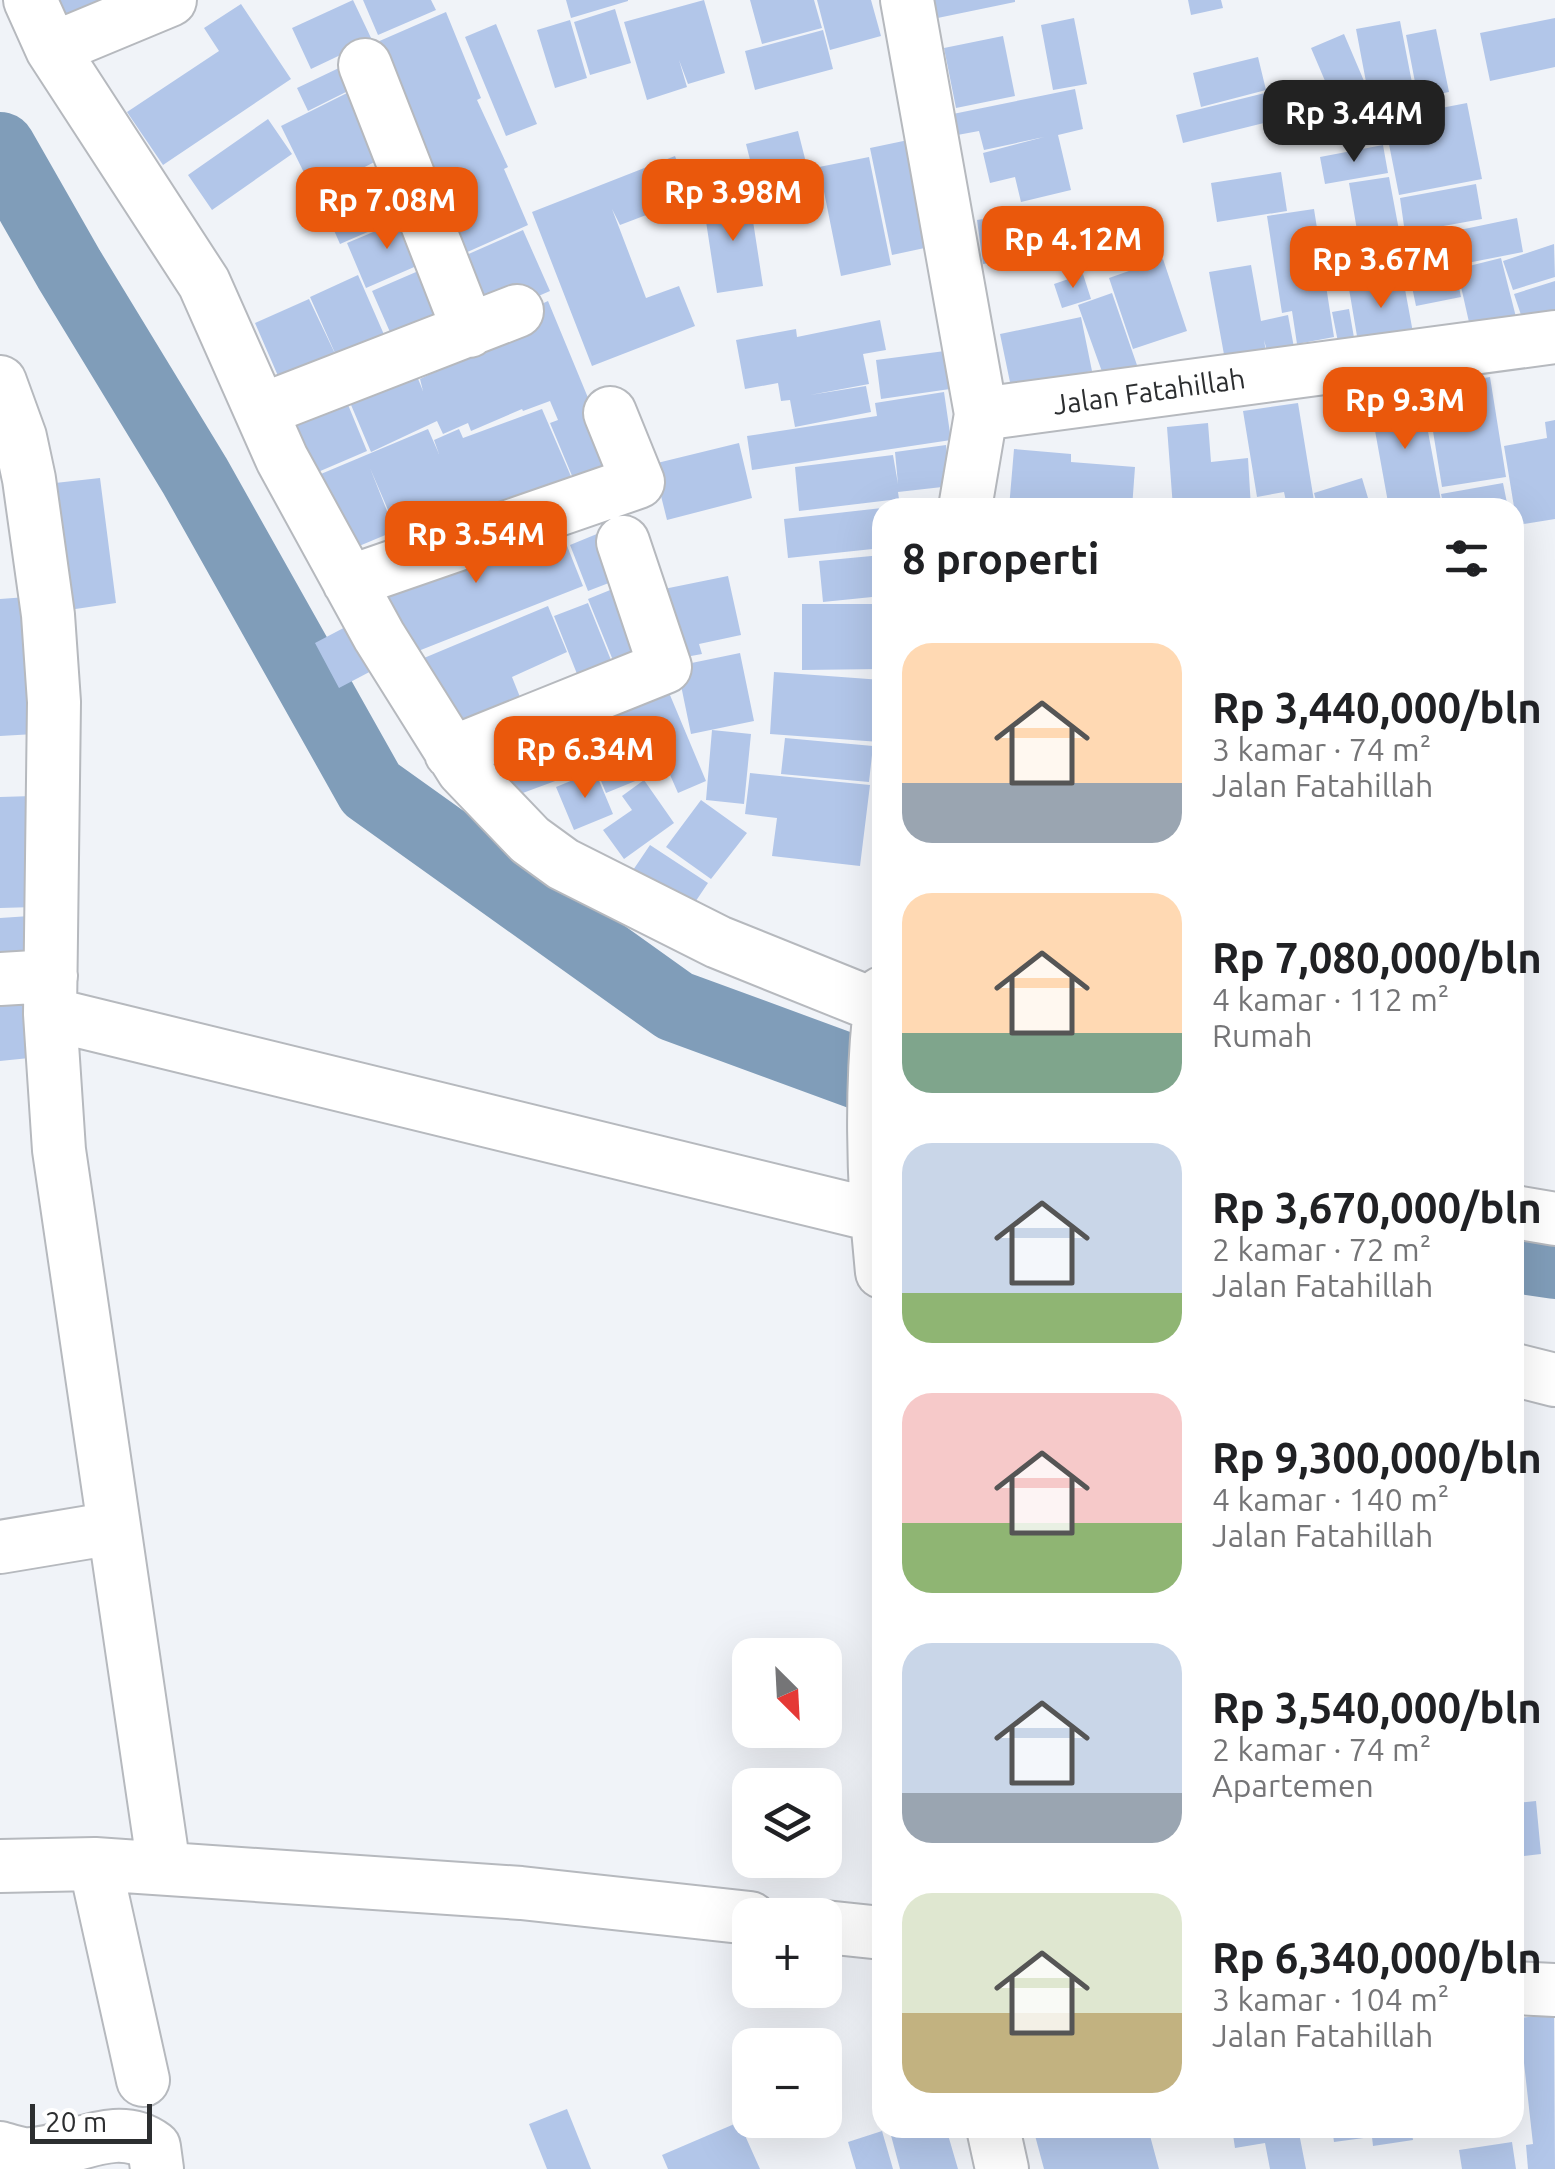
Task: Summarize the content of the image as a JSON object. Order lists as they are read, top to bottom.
{
  "streets": {
    "street": ["Jalan Fatahillah"]
  },
  "scale_bar": "20 m",
  "north": "bottom right",
  "page": {
    "price": [
      "Rp 3.44M",
      "Rp 3.98M",
      "Rp 7.08M",
      "Rp 4.12M",
      "Rp 3.67M",
      "Rp 9.3M",
      "Rp 3.54M",
      "Rp 6.34M"
    ],
    "heading": "8 properti",
    "list": [
      {
        "name": "Rp 3,440,000/bln",
        "note": "3 kamar · 74 m² · Jalan Fatahillah"
      },
      {
        "name": "Rp 7,080,000/bln",
        "note": "4 kamar · 112 m² · Rumah"
      },
      {
        "name": "Rp 3,670,000/bln",
        "note": "2 kamar · 72 m² · Jalan Fatahillah"
      },
      {
        "name": "Rp 9,300,000/bln",
        "note": "4 kamar · 140 m² · Jalan Fatahillah"
      },
      {
        "name": "Rp 3,540,000/bln",
        "note": "2 kamar · 74 m² · Apartemen"
      },
      {
        "name": "Rp 6,340,000/bln",
        "note": "3 kamar · 104 m² · Jalan Fatahillah"
      }
    ],
    "map_buttons": ["+", "−"],
    "scale": "20 m"
  }
}
